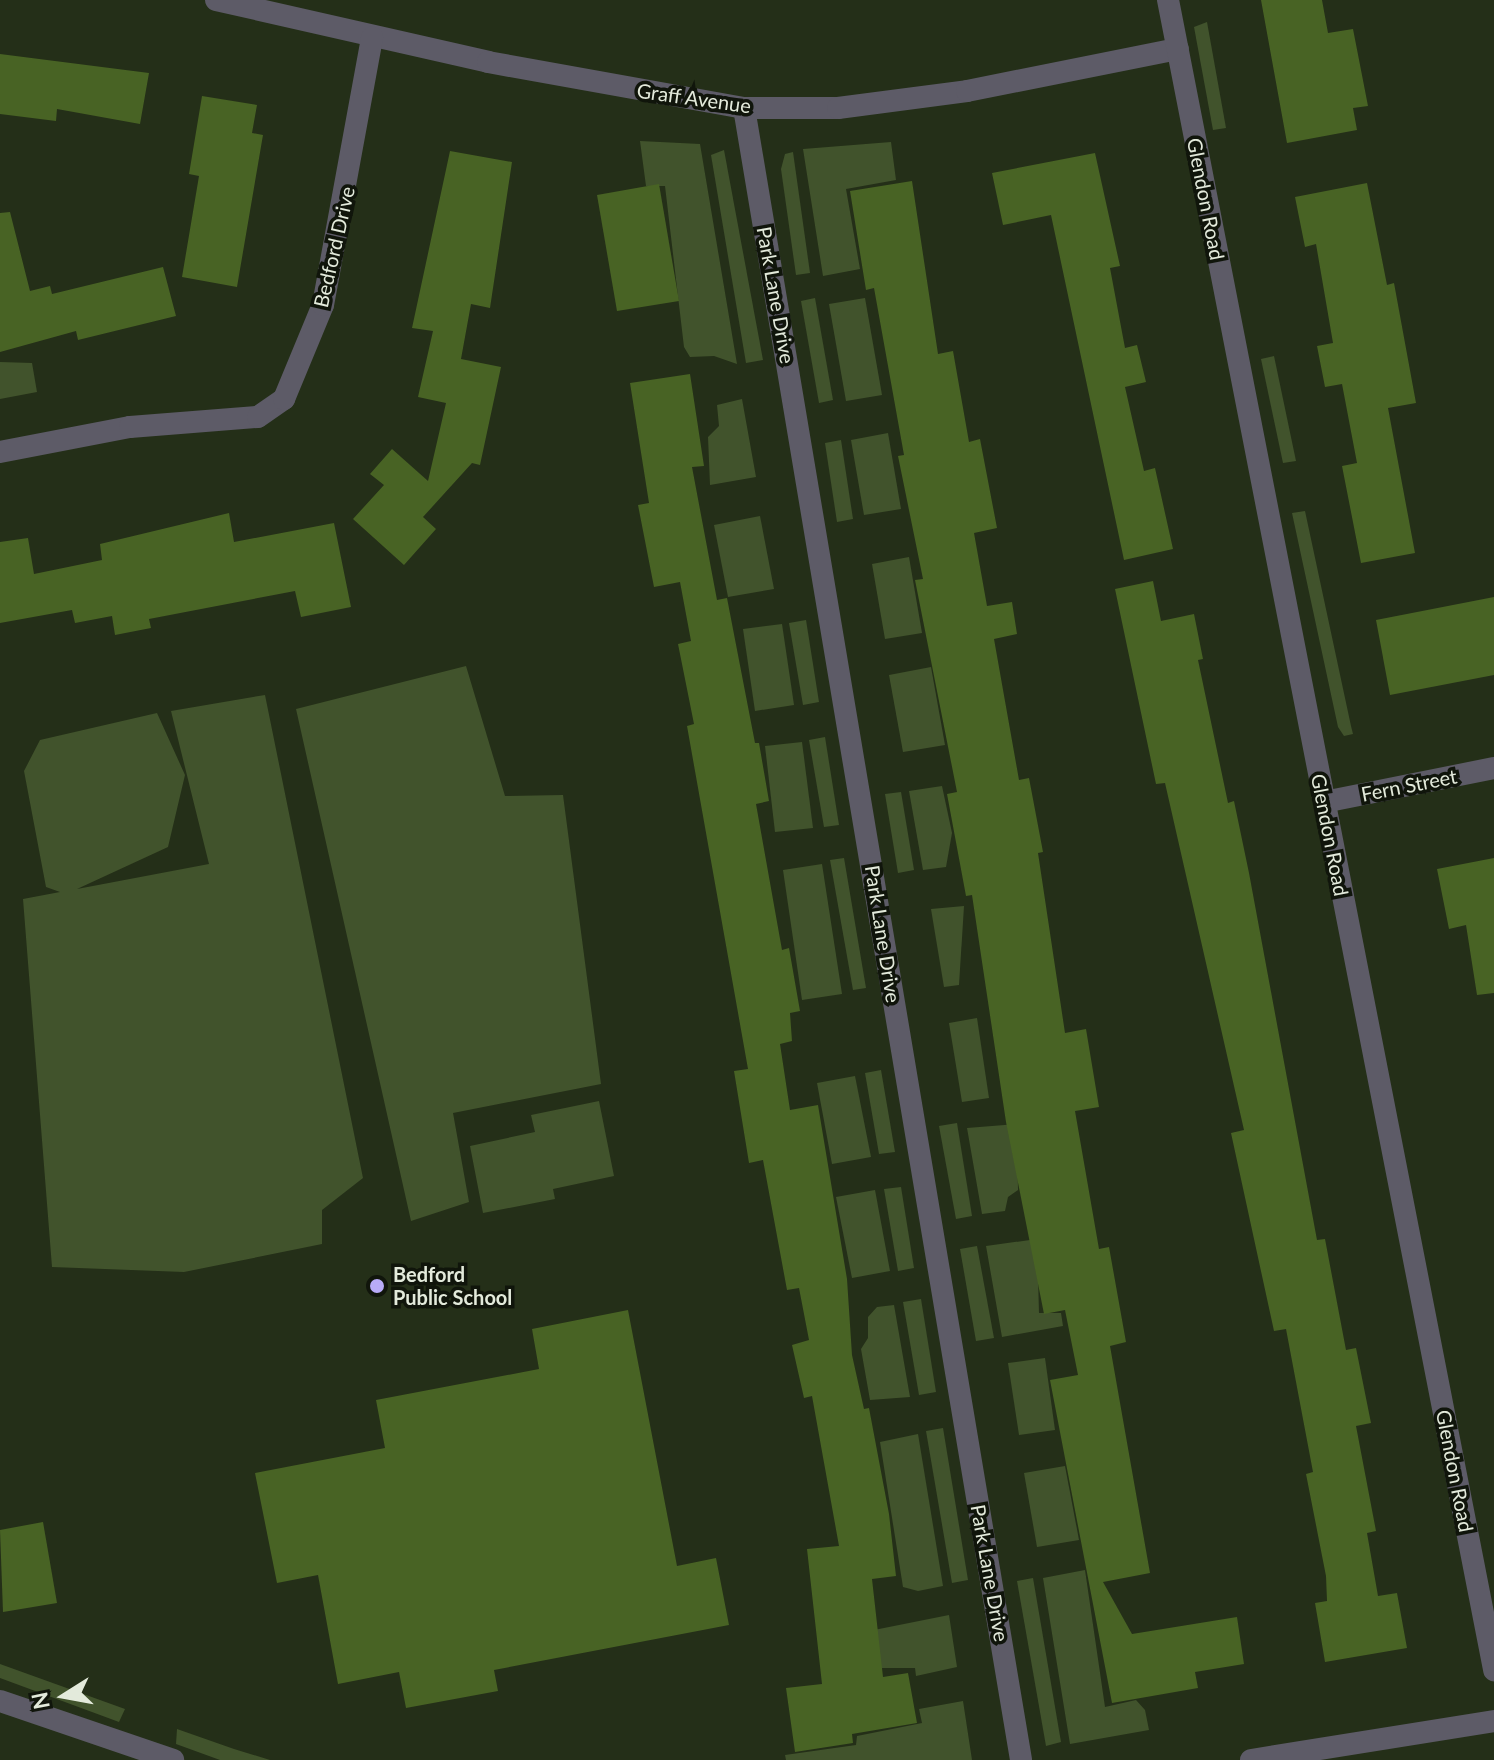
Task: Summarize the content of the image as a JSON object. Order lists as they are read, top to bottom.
{
  "streets": {
    "street": [
      "Graff Avenue",
      "Glendon Road",
      "Bedford Drive",
      "Park Lane Drive",
      "Fern Street"
    ]
  },
  "crossings": [
    ["Graff Avenue", "Glendon Road"],
    ["Graff Avenue", "Bedford Drive"],
    ["Graff Avenue", "Park Lane Drive"],
    ["Glendon Road", "Fern Street"]
  ],
  "places": ["Bedford Public School"],
  "north": "left"
}
